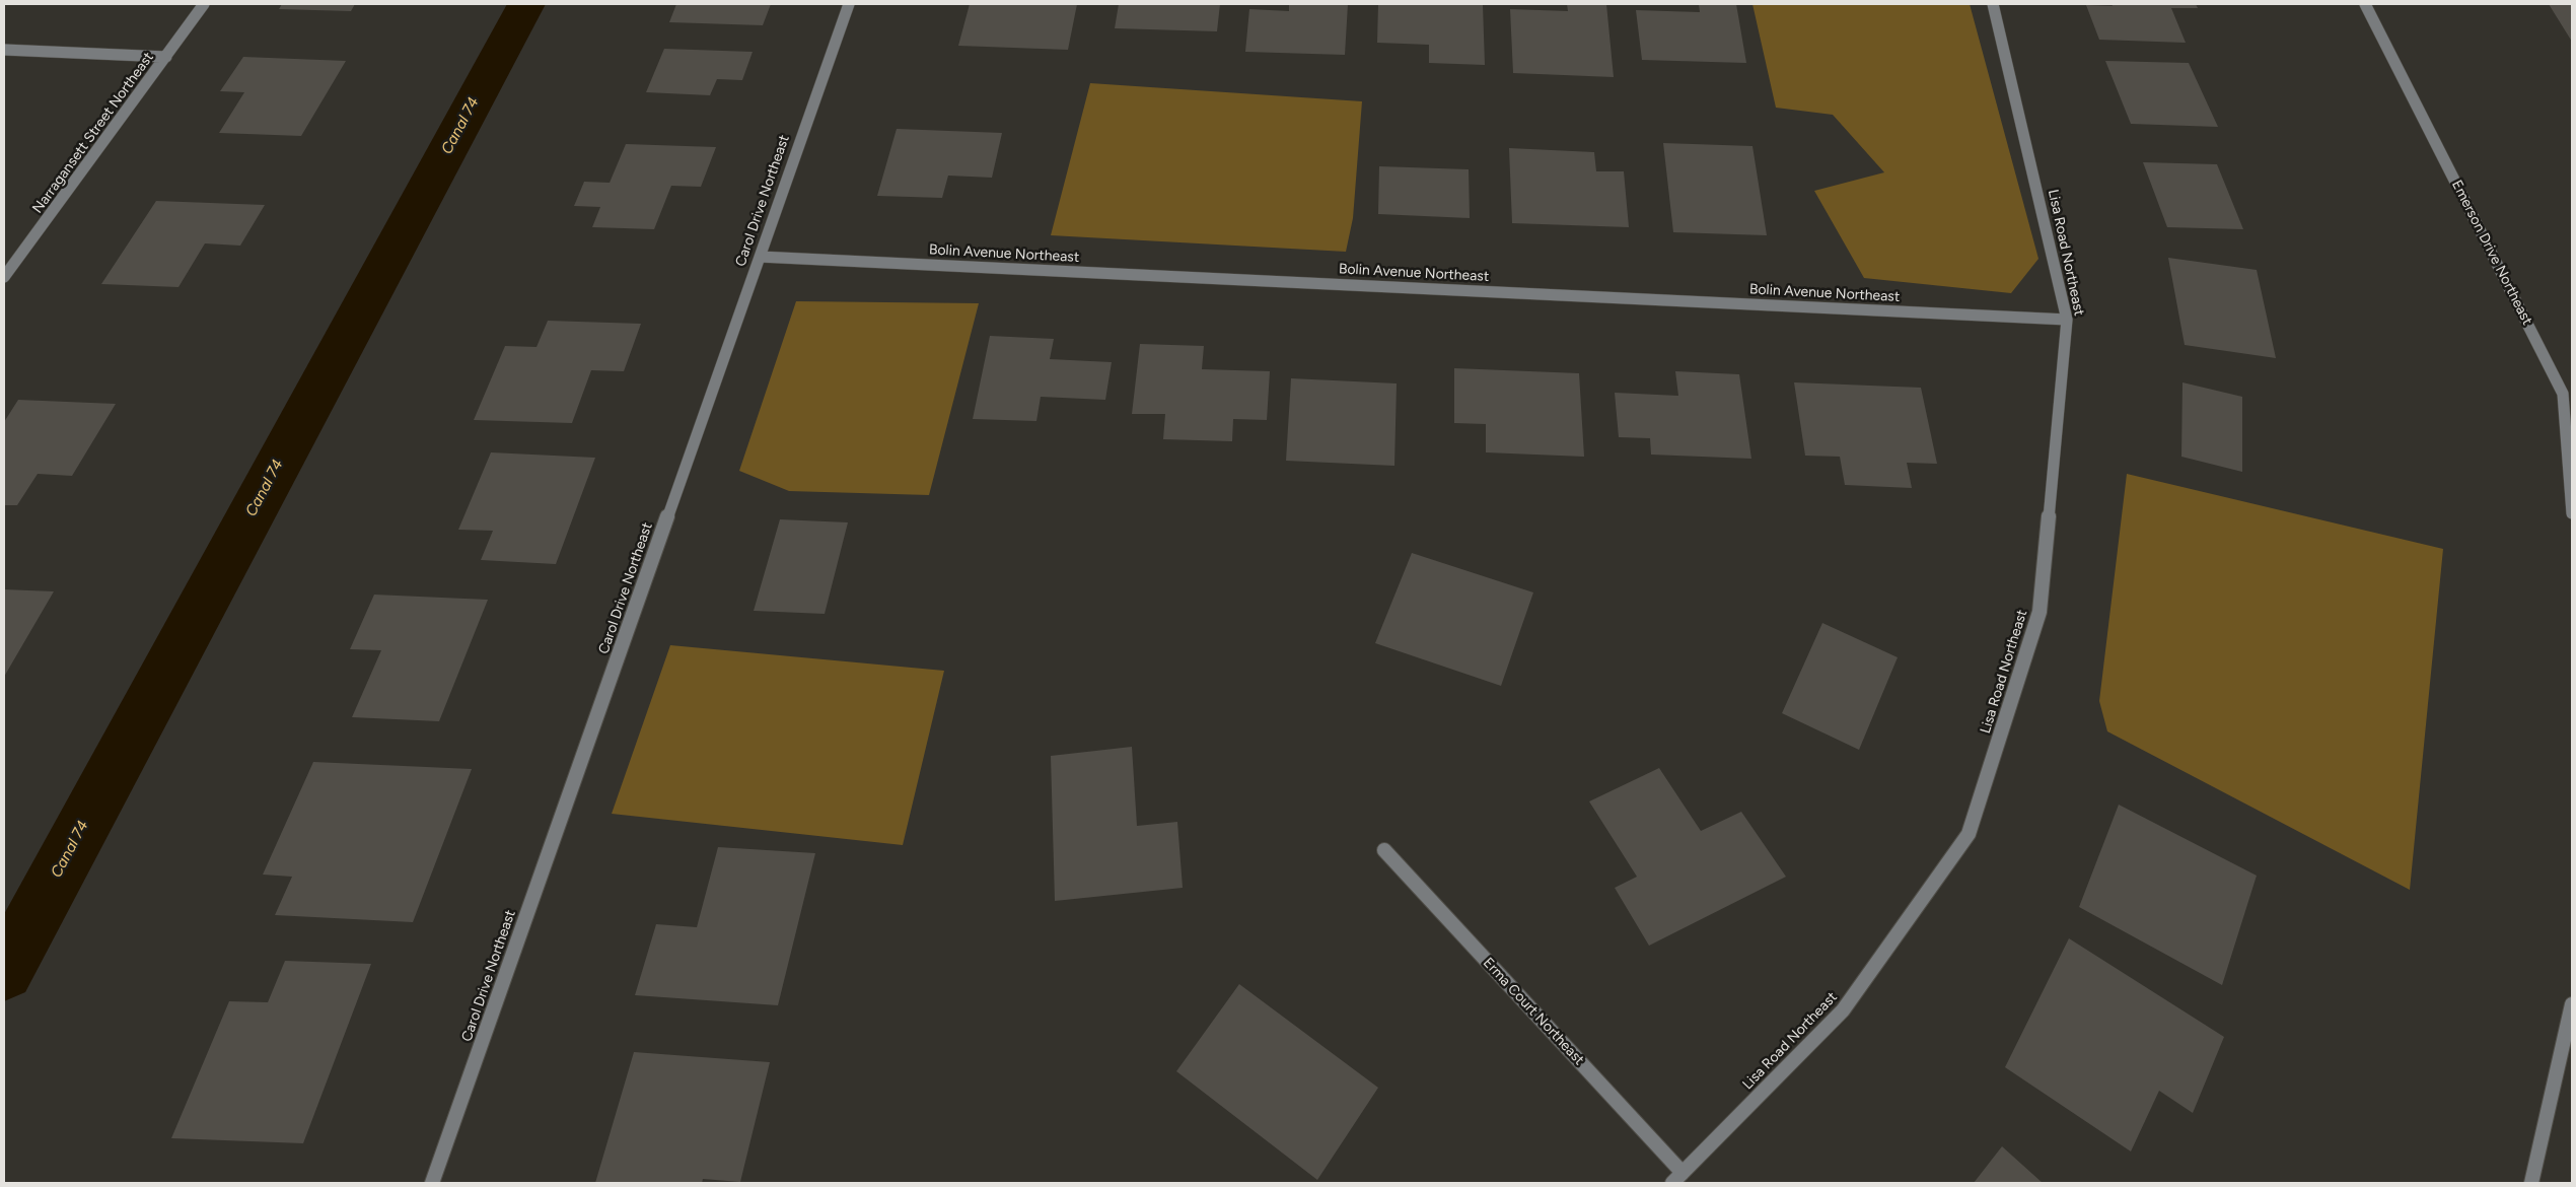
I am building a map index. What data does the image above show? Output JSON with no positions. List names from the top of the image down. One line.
{"streets":{"street":["Narragansett Street Northeast","Carol Drive Northeast","Lisa Road Northeast","Emerson Drive Northeast","Bolin Avenue Northeast","Erma Court Northeast"]},"crossings":[["Carol Drive Northeast","Bolin Avenue Northeast"],["Lisa Road Northeast","Bolin Avenue Northeast"],["Lisa Road Northeast","Erma Court Northeast"]],"water":["Canal 74"]}
